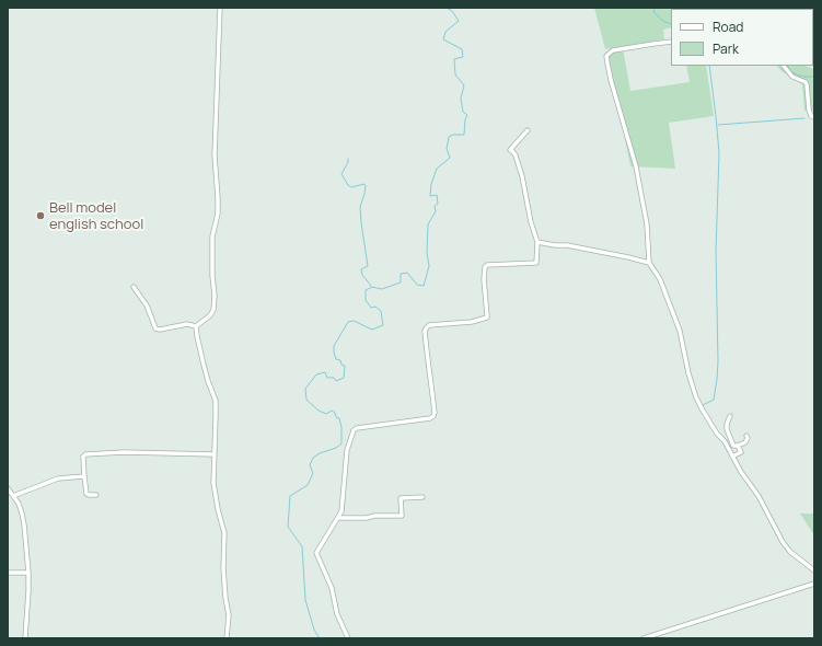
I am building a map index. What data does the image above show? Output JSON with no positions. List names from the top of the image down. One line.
{"places":["Bell model english school"],"legend":["Road","Park"]}
